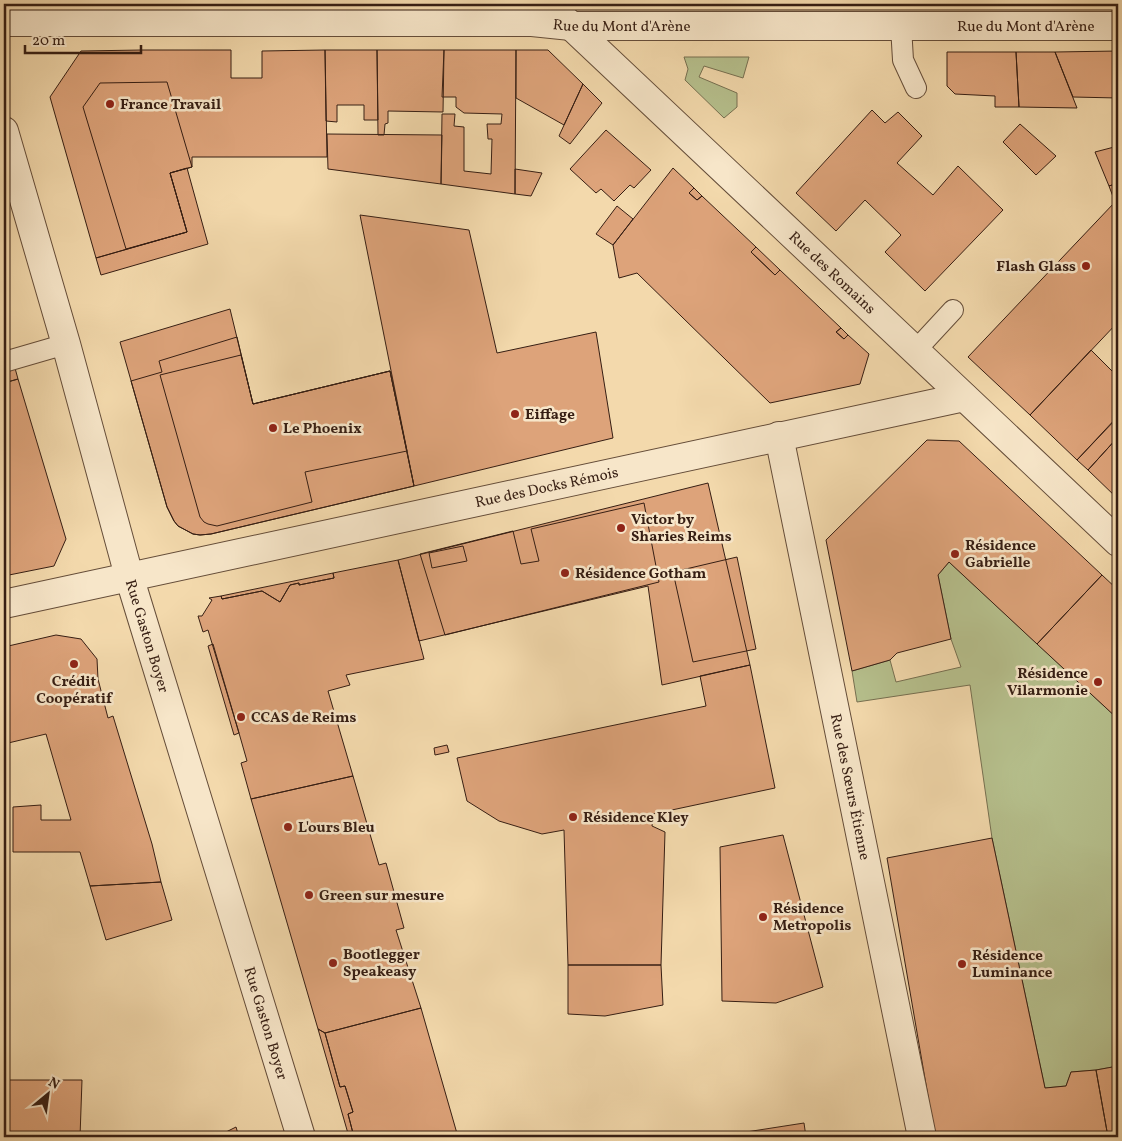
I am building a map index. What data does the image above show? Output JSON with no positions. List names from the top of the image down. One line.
{"streets":{"street":["Rue du Mont d'Arène","Rue des Romains","Rue des Docks Rémois","Rue Gaston Boyer","Rue des Sœurs Étienne"]},"crossings":[["Rue du Mont d'Arène","Rue des Romains"],["Rue des Romains","Rue des Docks Rémois"],["Rue des Docks Rémois","Rue Gaston Boyer"],["Rue des Docks Rémois","Rue des Sœurs Étienne"]],"places":["France Travail","Flash Glass","Eiffage","Le Phoenix","Victor by Sharies Reims","Résidence Gabrielle","Résidence Gotham","Crédit Coopératif","Résidence Vilarmonie","CCAS de Reims","Résidence Kley","L'ours Bleu","Green sur mesure","Résidence Metropolis","Bootlegger Speakeasy","Résidence Luminance"],"scale_bar":"20 m","north":"top right"}
